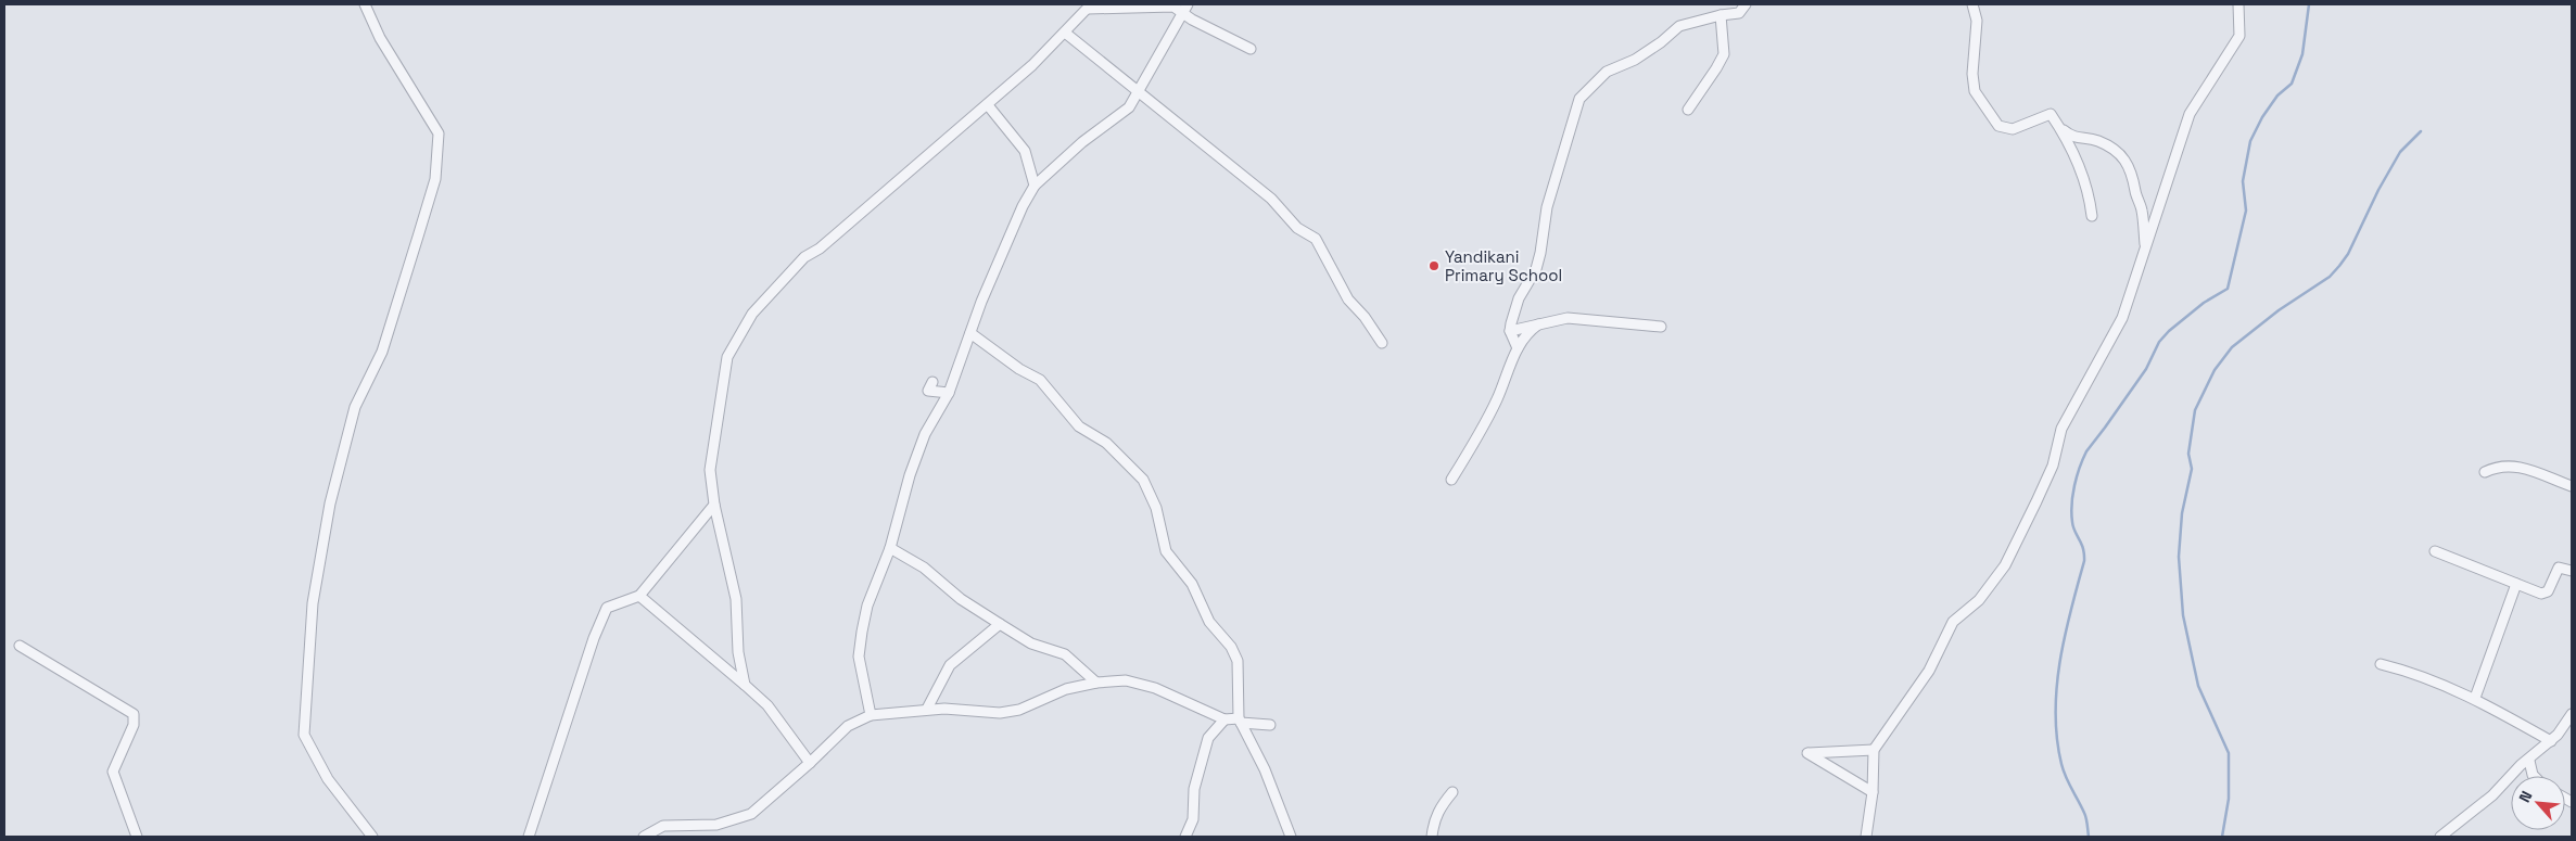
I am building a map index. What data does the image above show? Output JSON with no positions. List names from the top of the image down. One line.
{"places":["Yandikani Primary School"],"north":"top left"}
